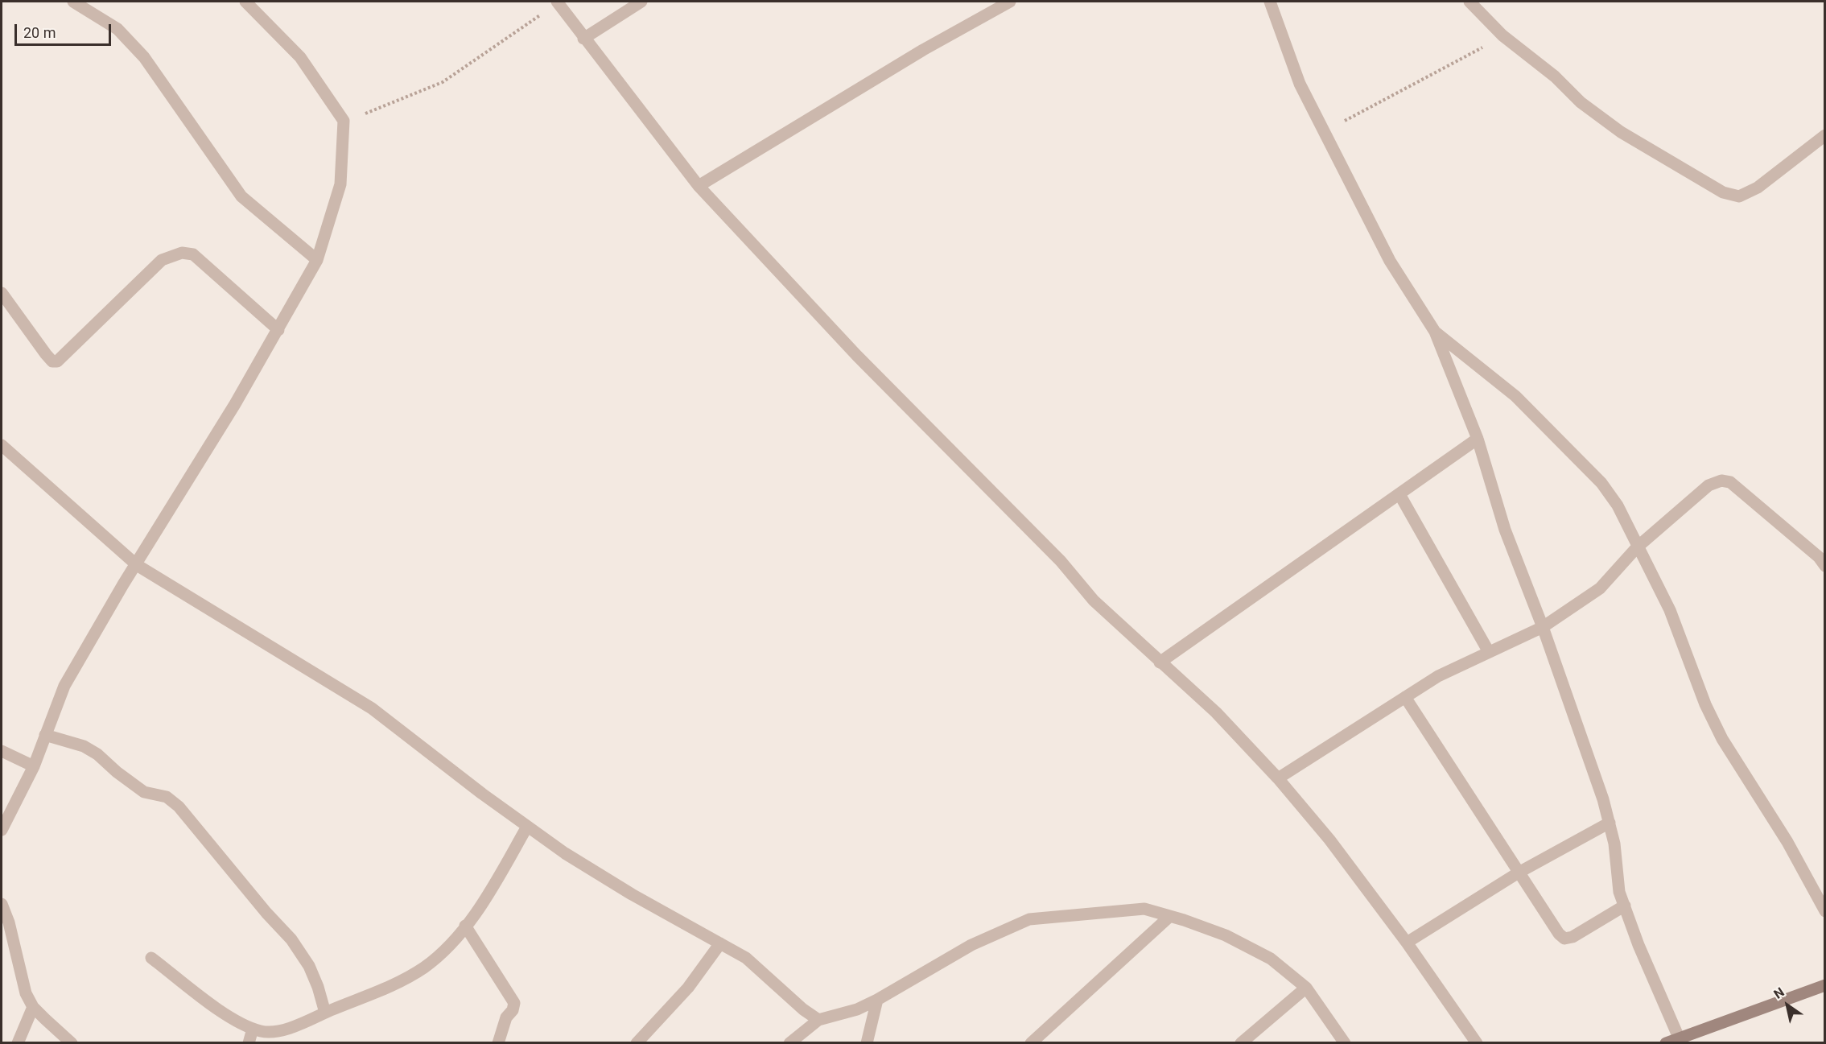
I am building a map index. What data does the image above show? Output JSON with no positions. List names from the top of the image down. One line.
{"scale_bar":"20 m","north":"top left"}
